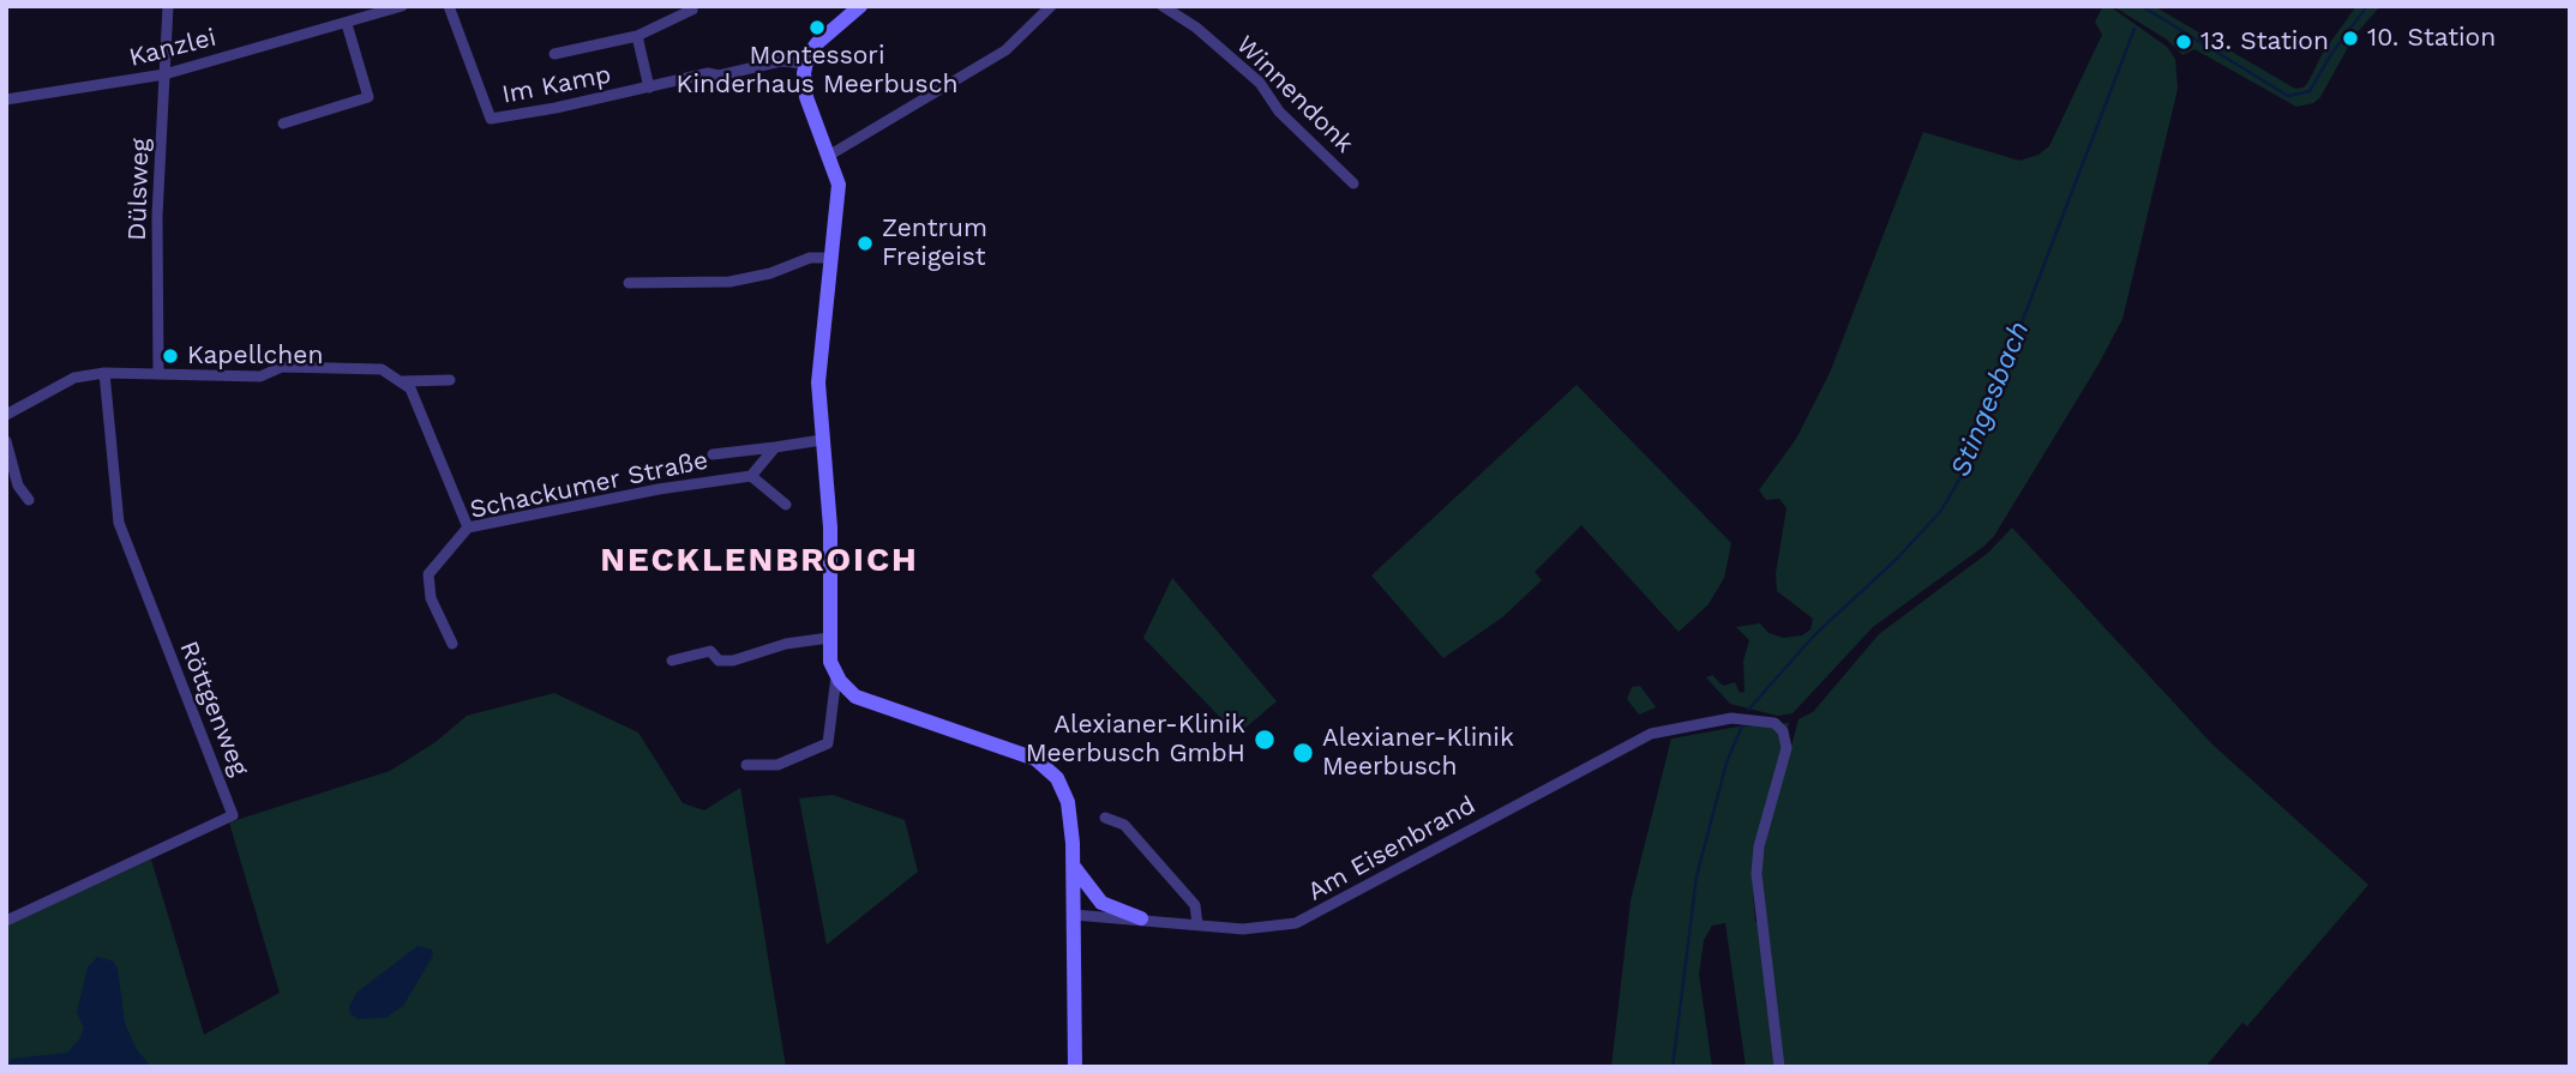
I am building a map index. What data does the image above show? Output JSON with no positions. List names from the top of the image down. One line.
{"streets":{"street":["Kanzlei","Im Kamp","Winnendonk","Dülsweg","Schackumer Straße","Röttgenweg","Am Eisenbrand"]},"crossings":[["Kanzlei","Dülsweg"]],"districts":["NECKLENBROICH"],"water":["Stingesbach"],"places":["Montessori Kinderhaus Meerbusch","10. Station","13. Station","Zentrum Freigeist","Kapellchen","Alexianer-Klinik Meerbusch GmbH","Alexianer-Klinik Meerbusch"]}
